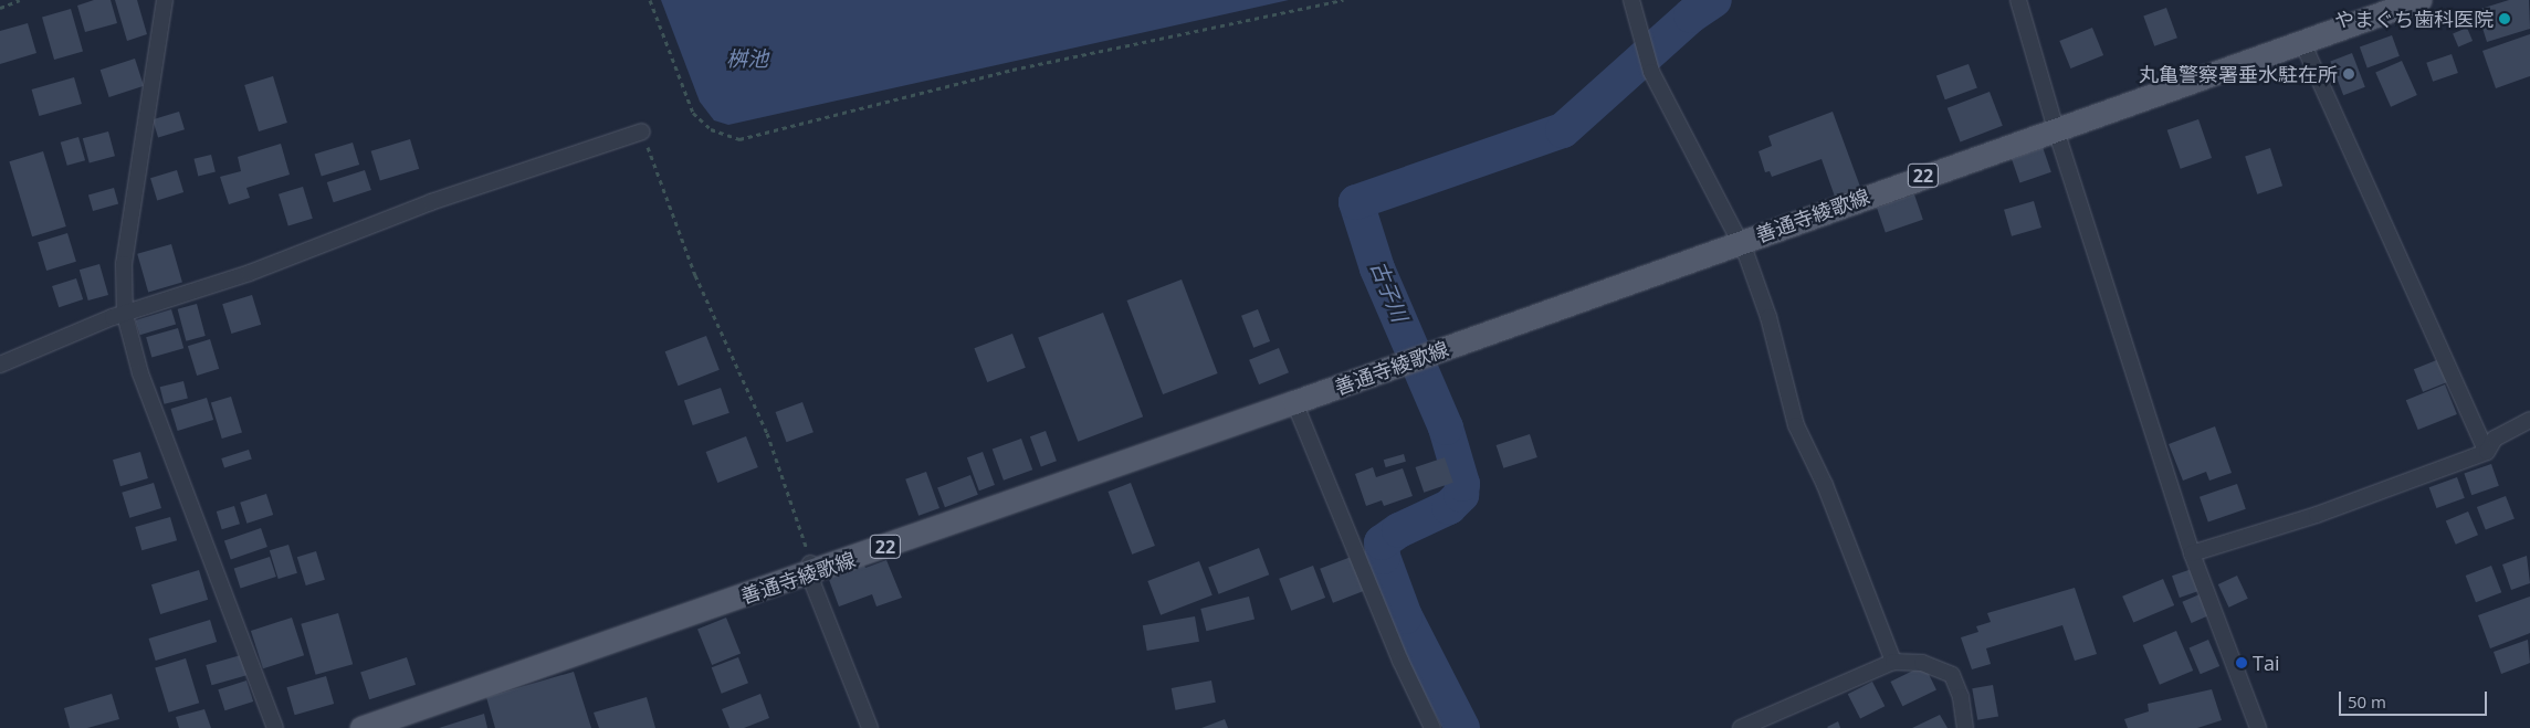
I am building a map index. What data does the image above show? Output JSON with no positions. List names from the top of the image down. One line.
{"streets":{"main road":["22","善通寺綾歌線"]},"water":["桝池","古子川"],"places":["やまぐち歯科医院","丸亀警察署垂水駐在所","Tai"],"scale_bar":"50 m"}
